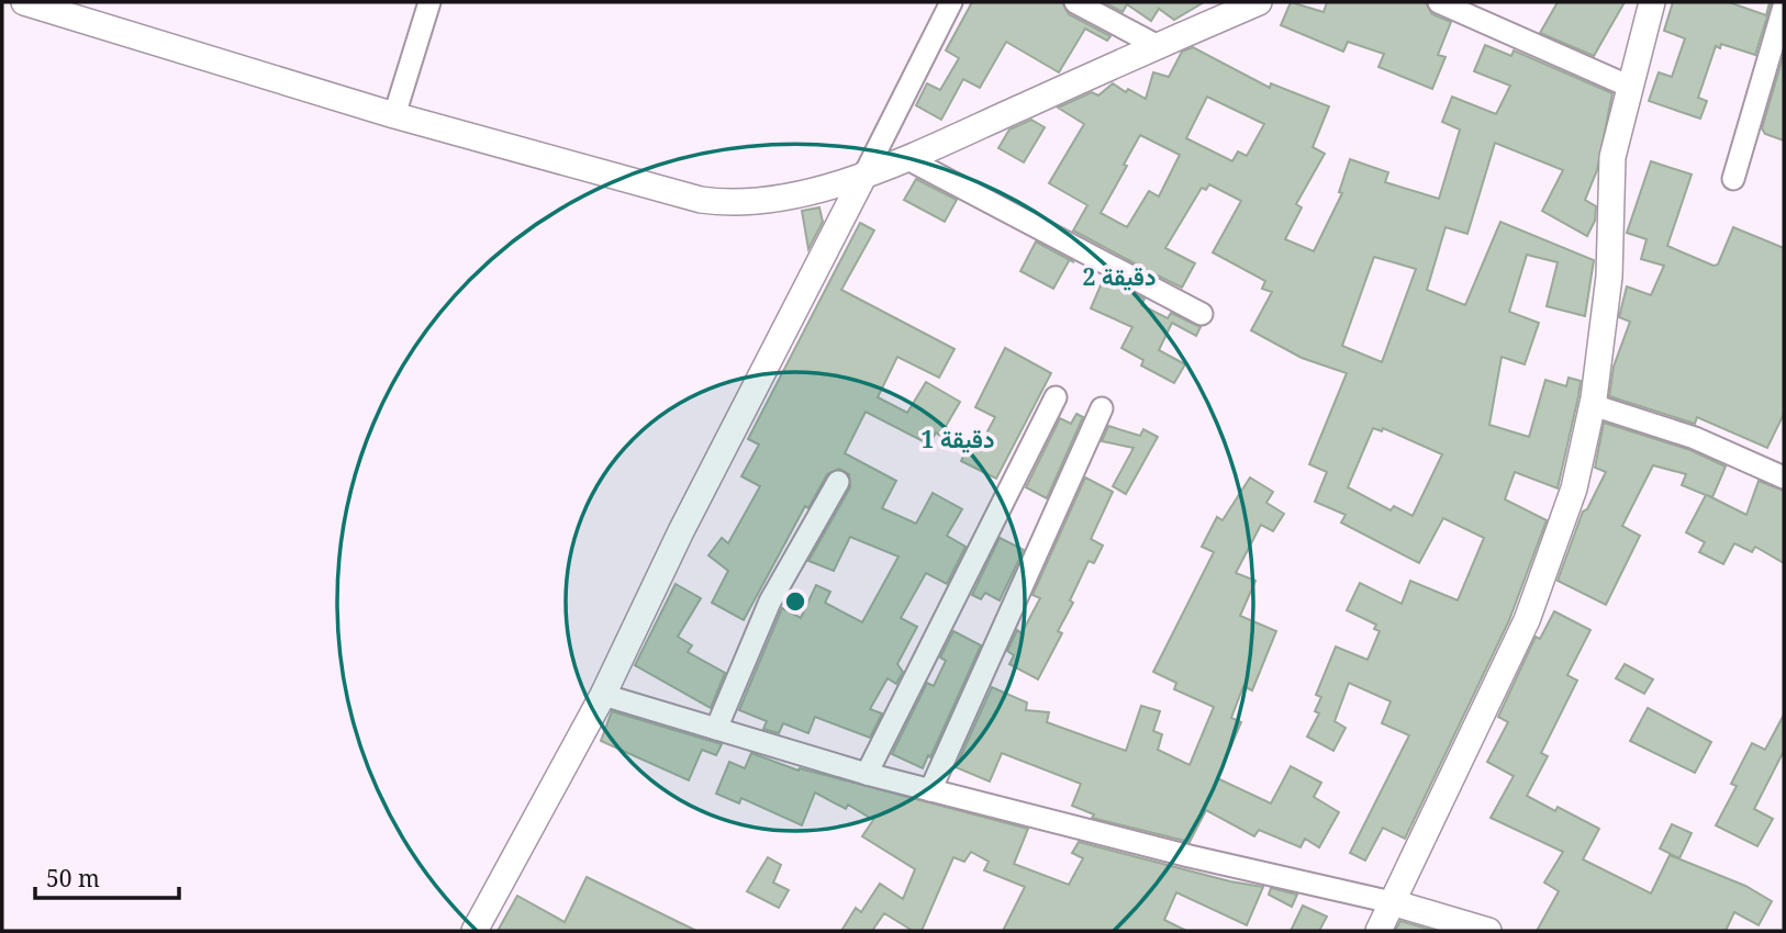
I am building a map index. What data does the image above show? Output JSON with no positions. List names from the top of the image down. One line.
{"scale_bar":"50 m","rings":["2 دقيقة","1 دقيقة"]}
